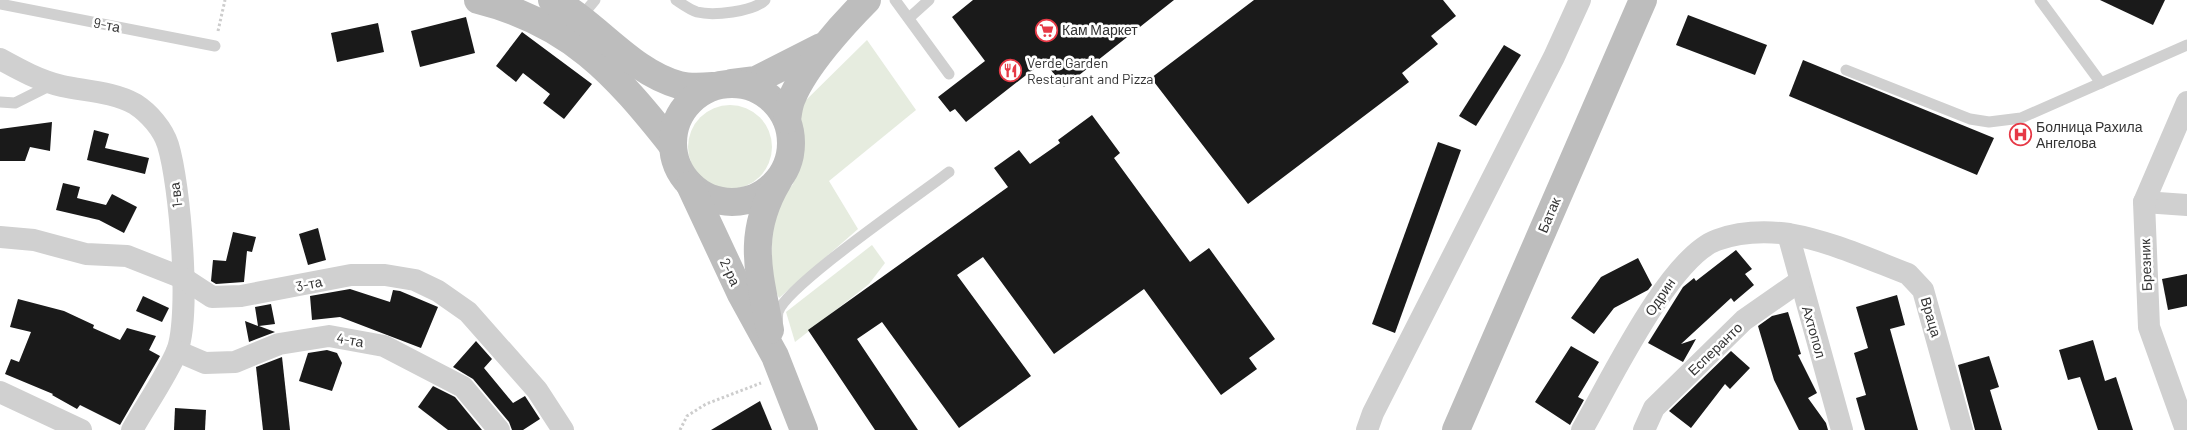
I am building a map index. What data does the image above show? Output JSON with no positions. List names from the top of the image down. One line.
{"streets":{"main road":["Батак","2-ра"],"street":["1-ва","Брезник","3-та","Одрин","Враца","Ахтопол","4-та","Есперанто"],"lane":["9-та"]},"crossings":[["1-ва","3-та"],["1-ва","4-та"],["Одрин","Враца"],["Одрин","Ахтопол"],["Враца","Ахтопол"],["Ахтопол","Есперанто"]],"places":{"supermarket":["Кам Маркет"],"restaurant":["Verde Garden Restaurant and Pizza"],"hospital":["Болница Рахила Ангелова"]}}
